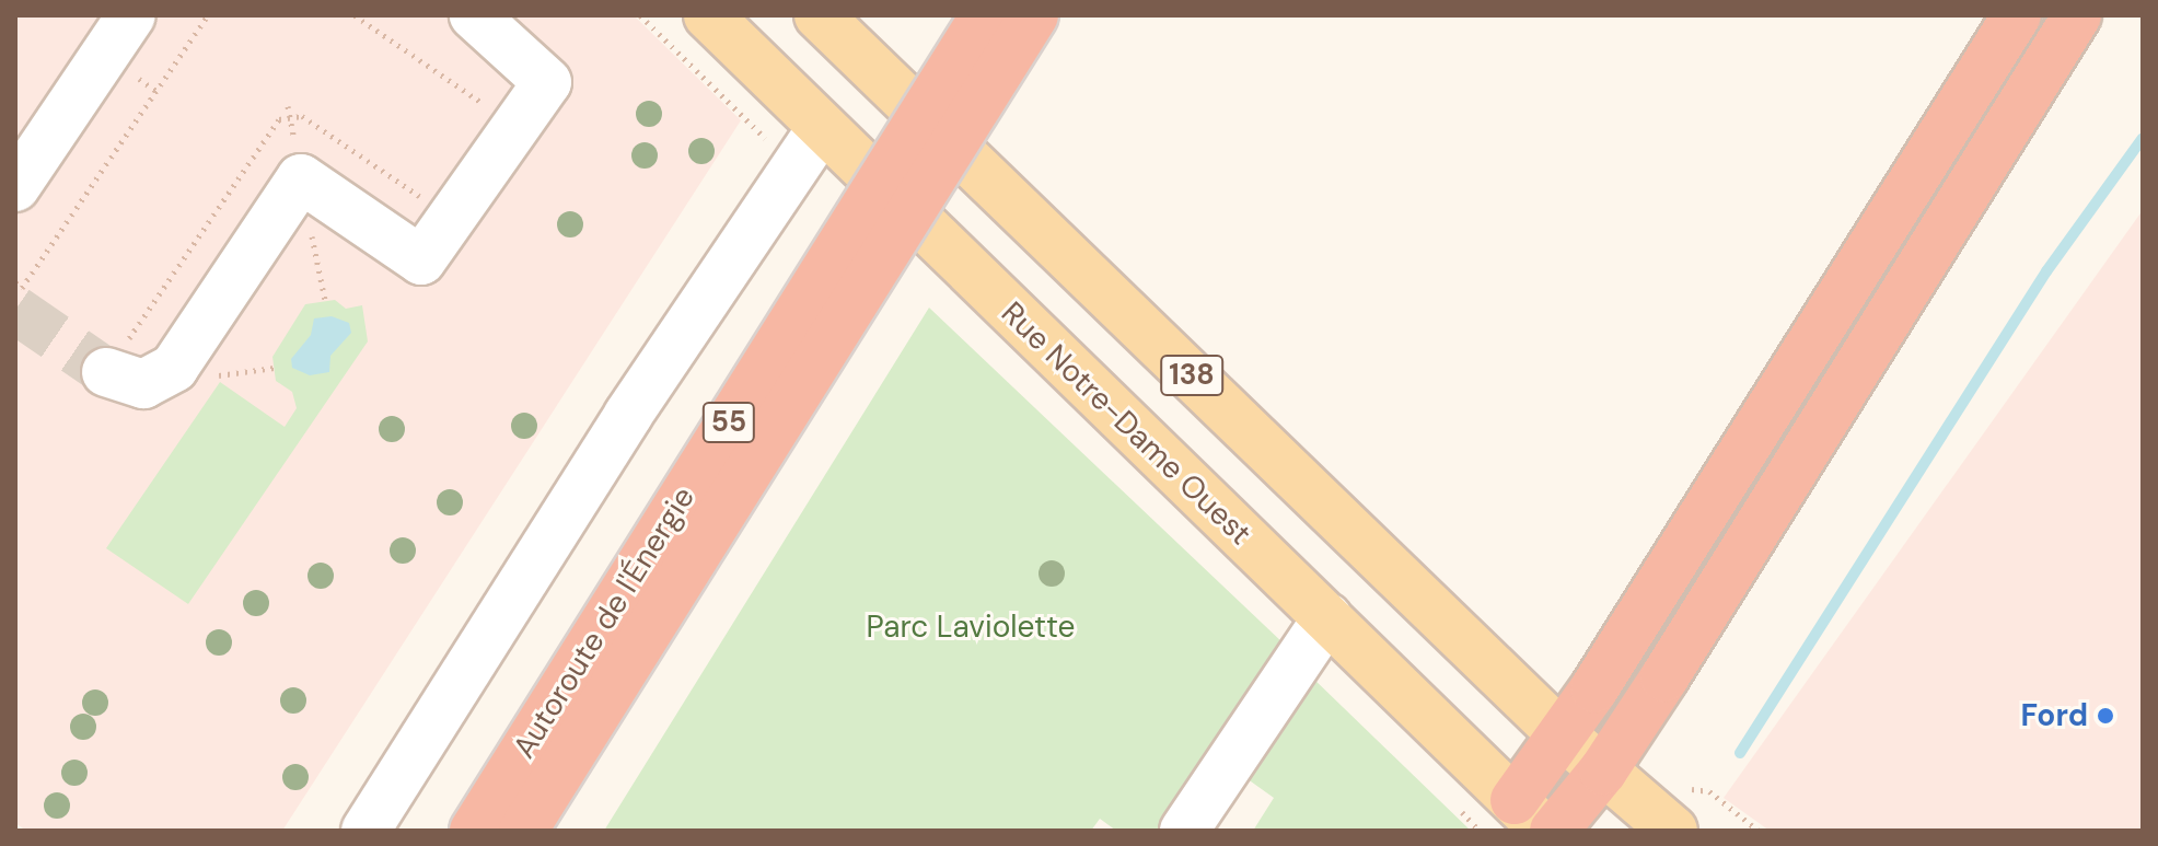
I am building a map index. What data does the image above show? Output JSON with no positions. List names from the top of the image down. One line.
{"streets":{"highway":["55","Autoroute de l'Énergie"],"main road":["138","Rue Notre-Dame Ouest"]},"parks":["Parc Laviolette"],"places":["Ford"]}
